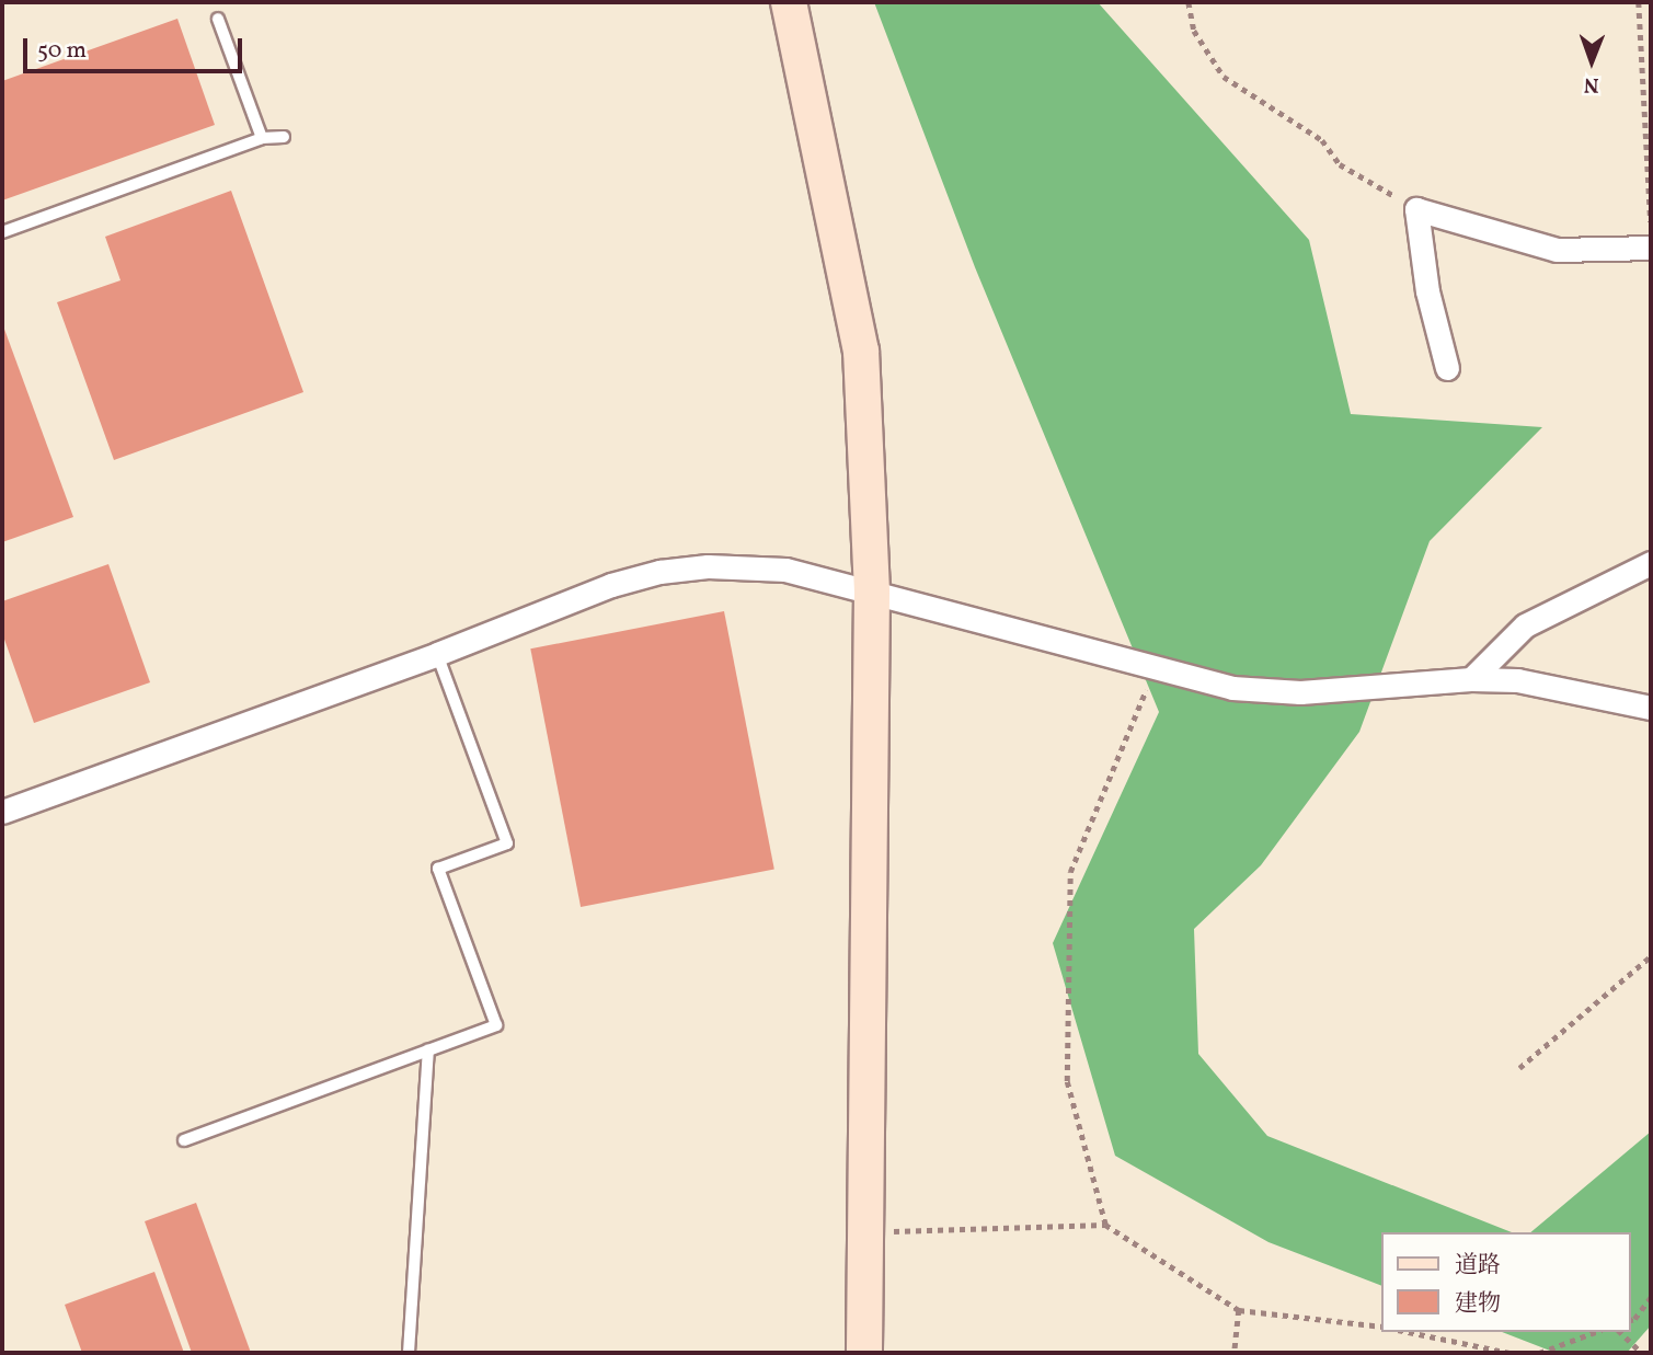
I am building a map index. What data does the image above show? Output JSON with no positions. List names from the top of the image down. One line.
{"legend":["道路","建物"],"scale_bar":"50 m","north":"bottom"}
